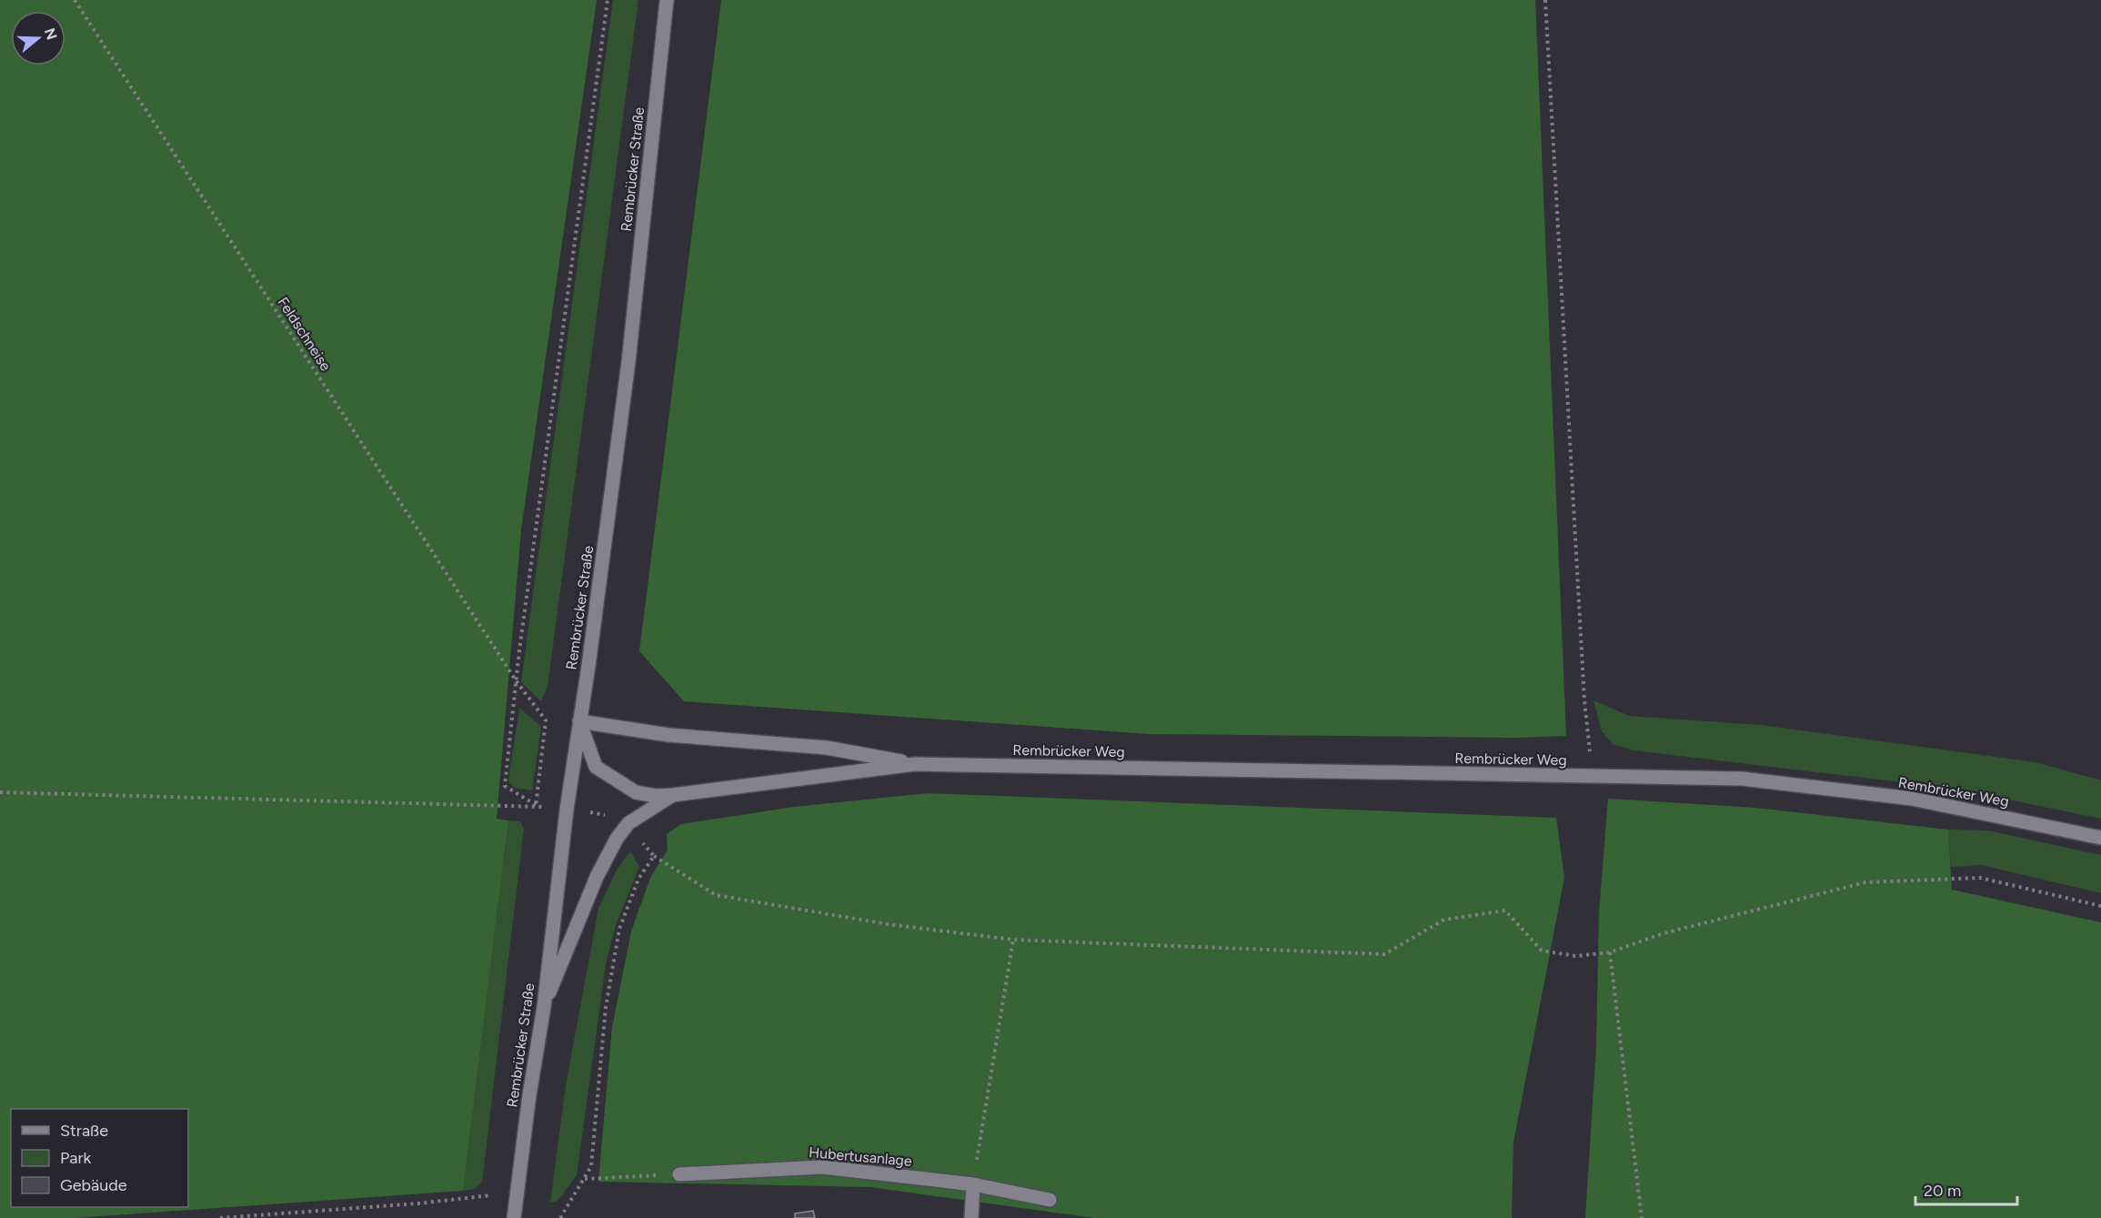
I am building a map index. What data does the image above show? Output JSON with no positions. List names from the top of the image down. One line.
{"streets":{"street":["Rembrücker Straße","Rembrücker Weg","Hubertusanlage"],"path":["Feldschneise"]},"crossings":[["Rembrücker Straße","Rembrücker Weg"]],"legend":["Straße","Park","Gebäude"],"scale_bar":"20 m","north":"right"}
